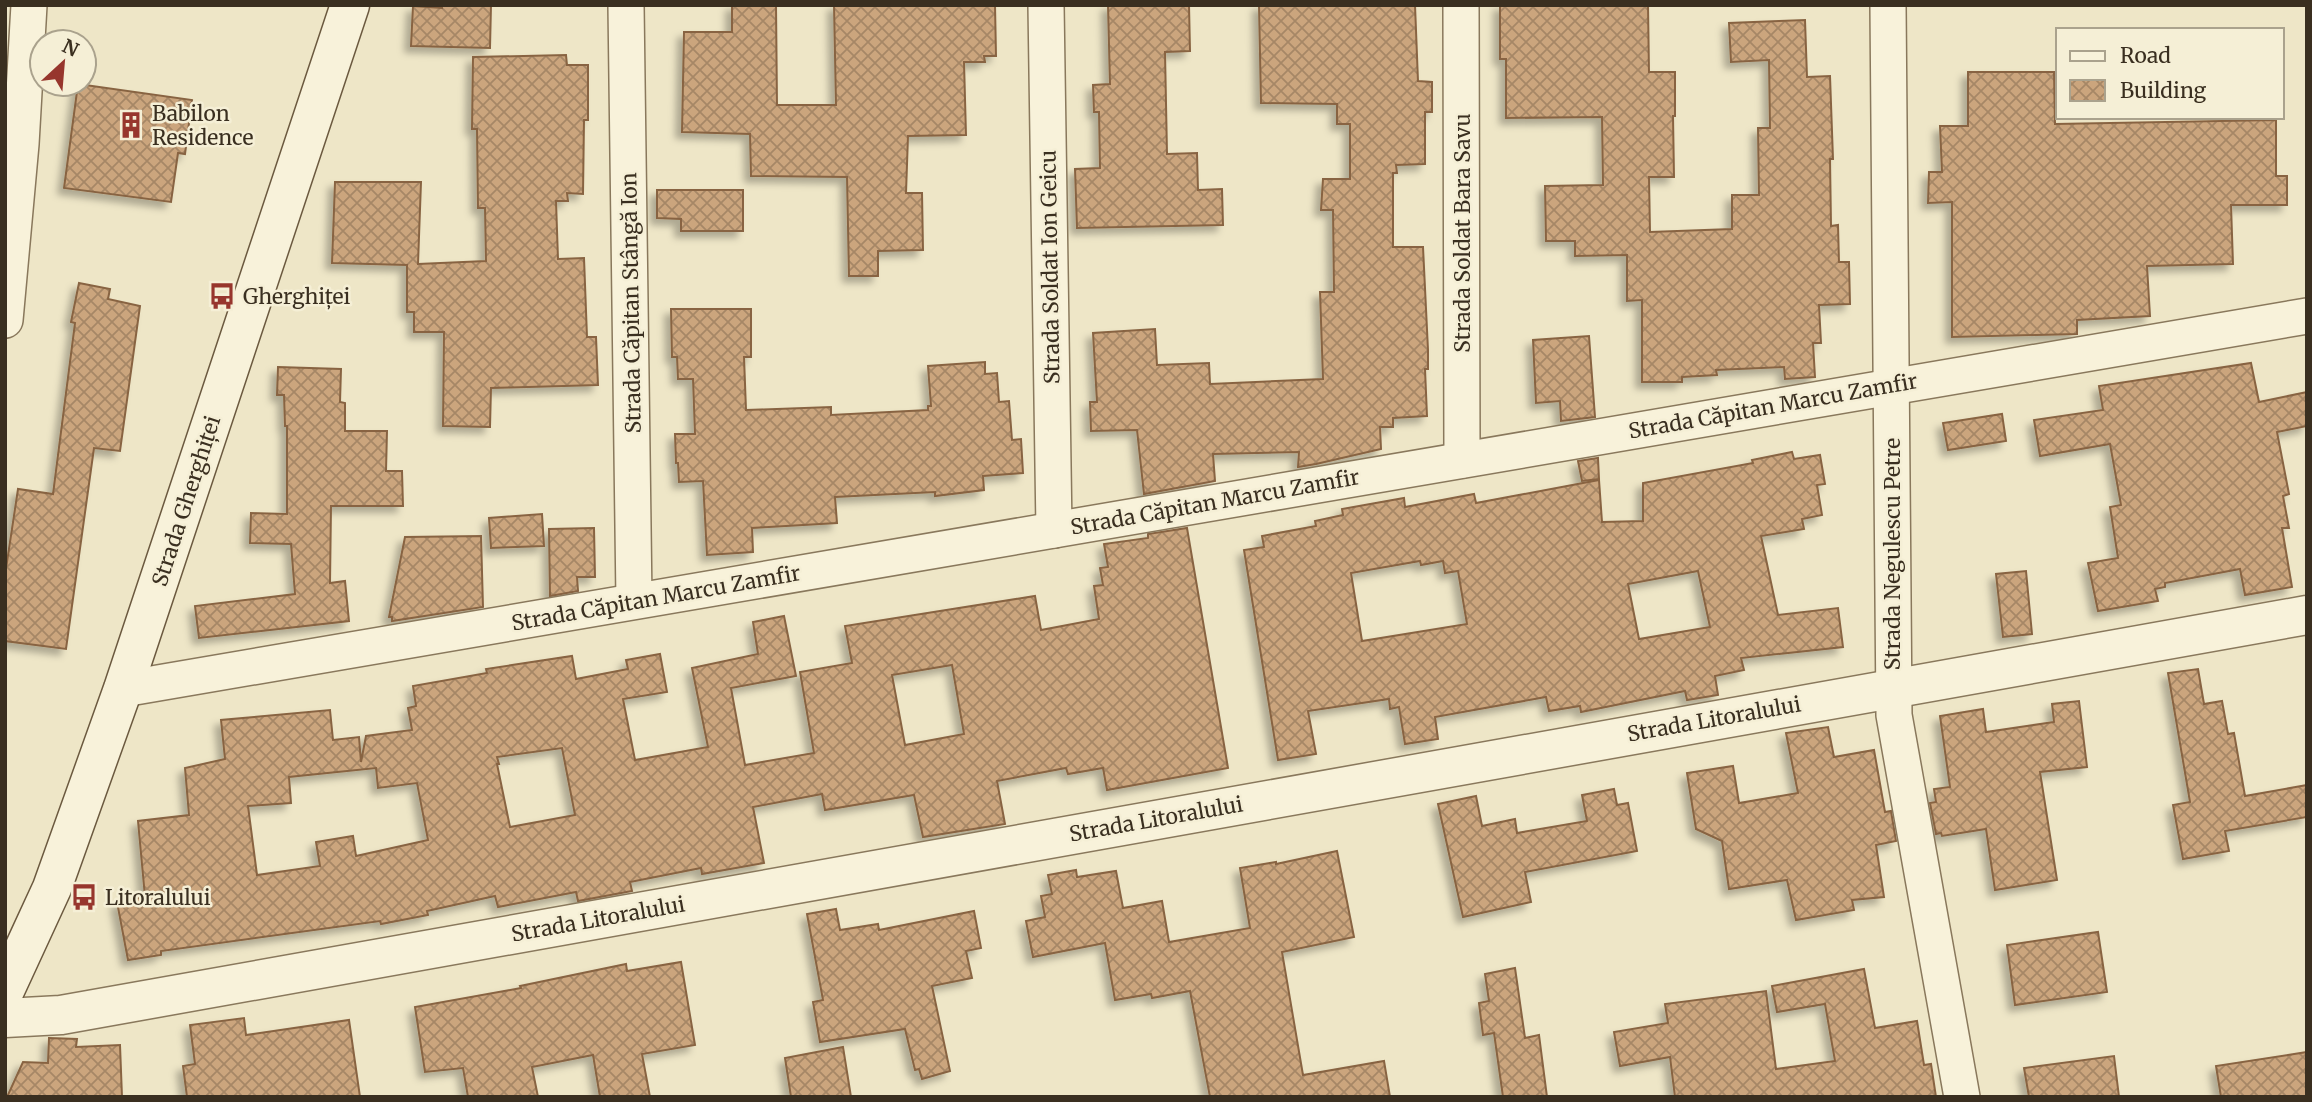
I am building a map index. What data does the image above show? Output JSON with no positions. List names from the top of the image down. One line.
{"streets":{"street":["Strada Soldat Bara Savu","Strada Soldat Ion Geicu","Strada Căpitan Stângă Ion","Strada Căpitan Marcu Zamfir","Strada Gherghiței","Strada Negulescu Petre","Strada Litoralului"]},"crossings":[["Strada Soldat Bara Savu","Strada Căpitan Marcu Zamfir"],["Strada Soldat Ion Geicu","Strada Căpitan Marcu Zamfir"],["Strada Căpitan Stângă Ion","Strada Căpitan Marcu Zamfir"],["Strada Căpitan Marcu Zamfir","Strada Gherghiței"],["Strada Căpitan Marcu Zamfir","Strada Negulescu Petre"],["Strada Negulescu Petre","Strada Litoralului"]],"places":{"building":["Babilon Residence"],"bus stop":["Gherghiței","Litoralului"]},"legend":["Road","Building"],"north":"top right"}
